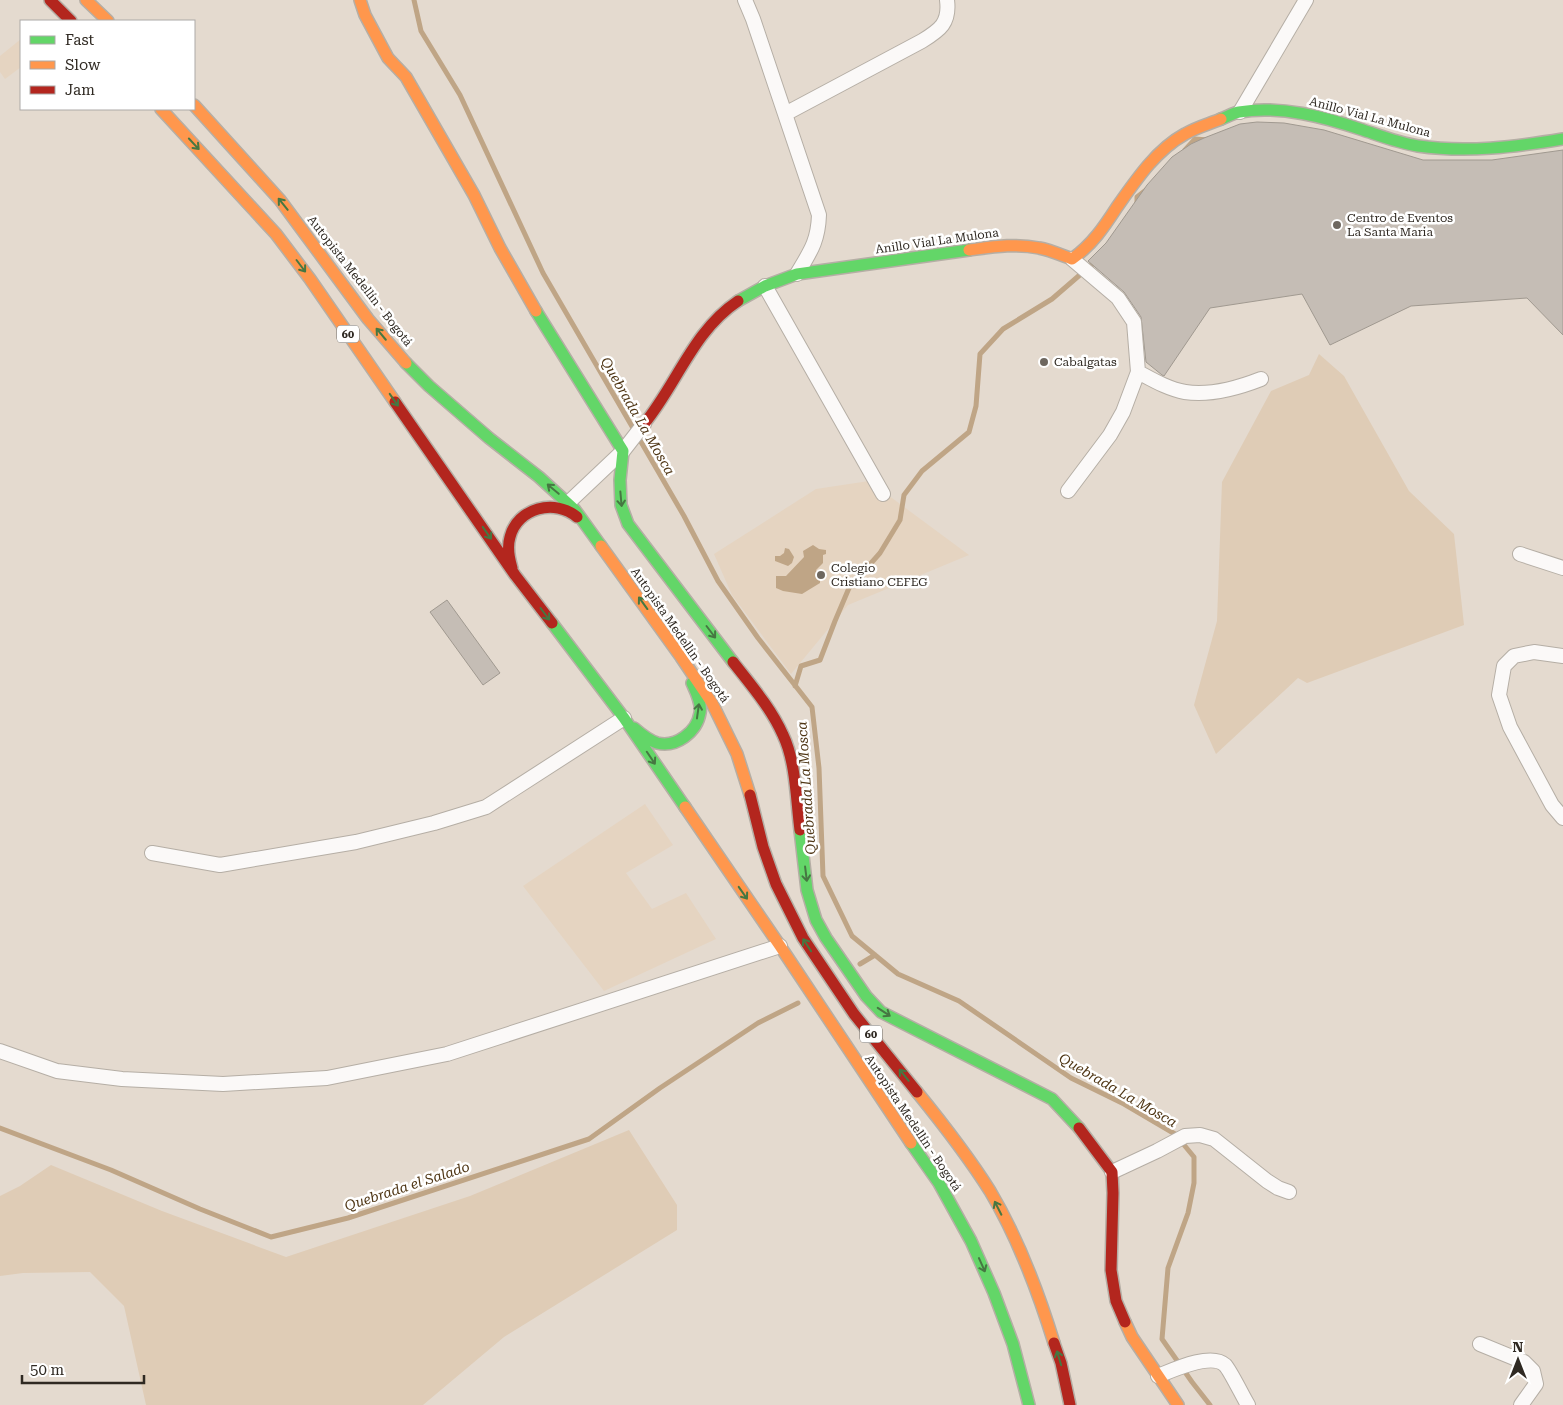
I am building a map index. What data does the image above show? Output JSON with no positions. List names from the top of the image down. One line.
{"streets":{"main road":["Anillo Vial La Mulona","Autopista Medellín - Bogotá","60"]},"water":["Quebrada La Mosca","Quebrada el Salado"],"places":["Centro de Eventos La Santa Maria","Cabalgatas","Colegio Cristiano CEFEG"],"legend":["Fast","Slow","Jam"],"scale_bar":"50 m","north":"top"}
